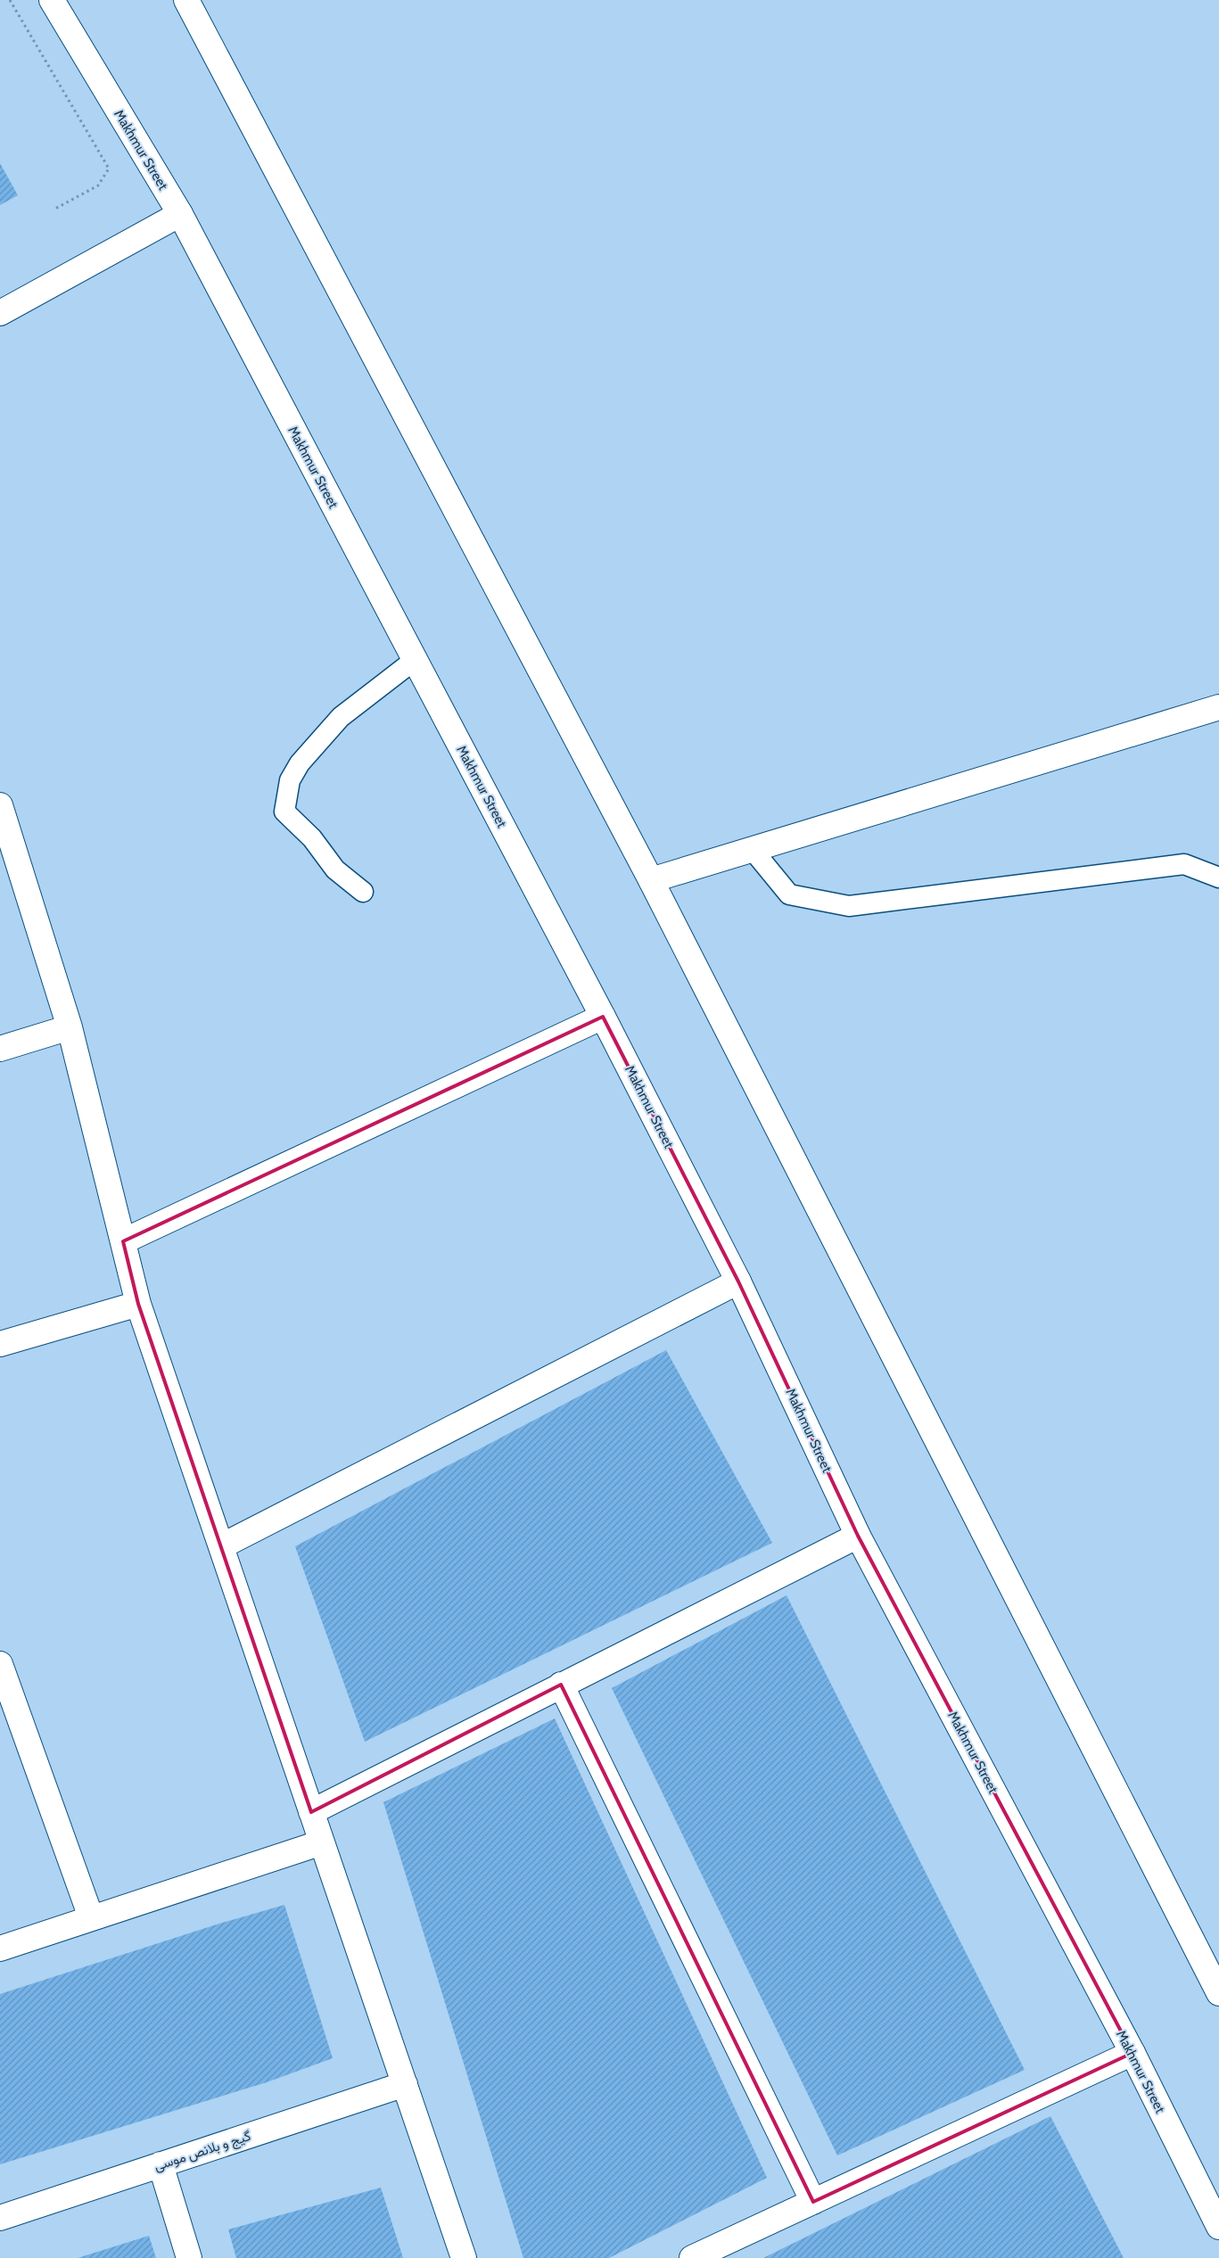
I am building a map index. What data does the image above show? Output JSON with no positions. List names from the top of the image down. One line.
{"streets":{"main road":["Makhmur Street","گيج و بلانص موسى"]}}
